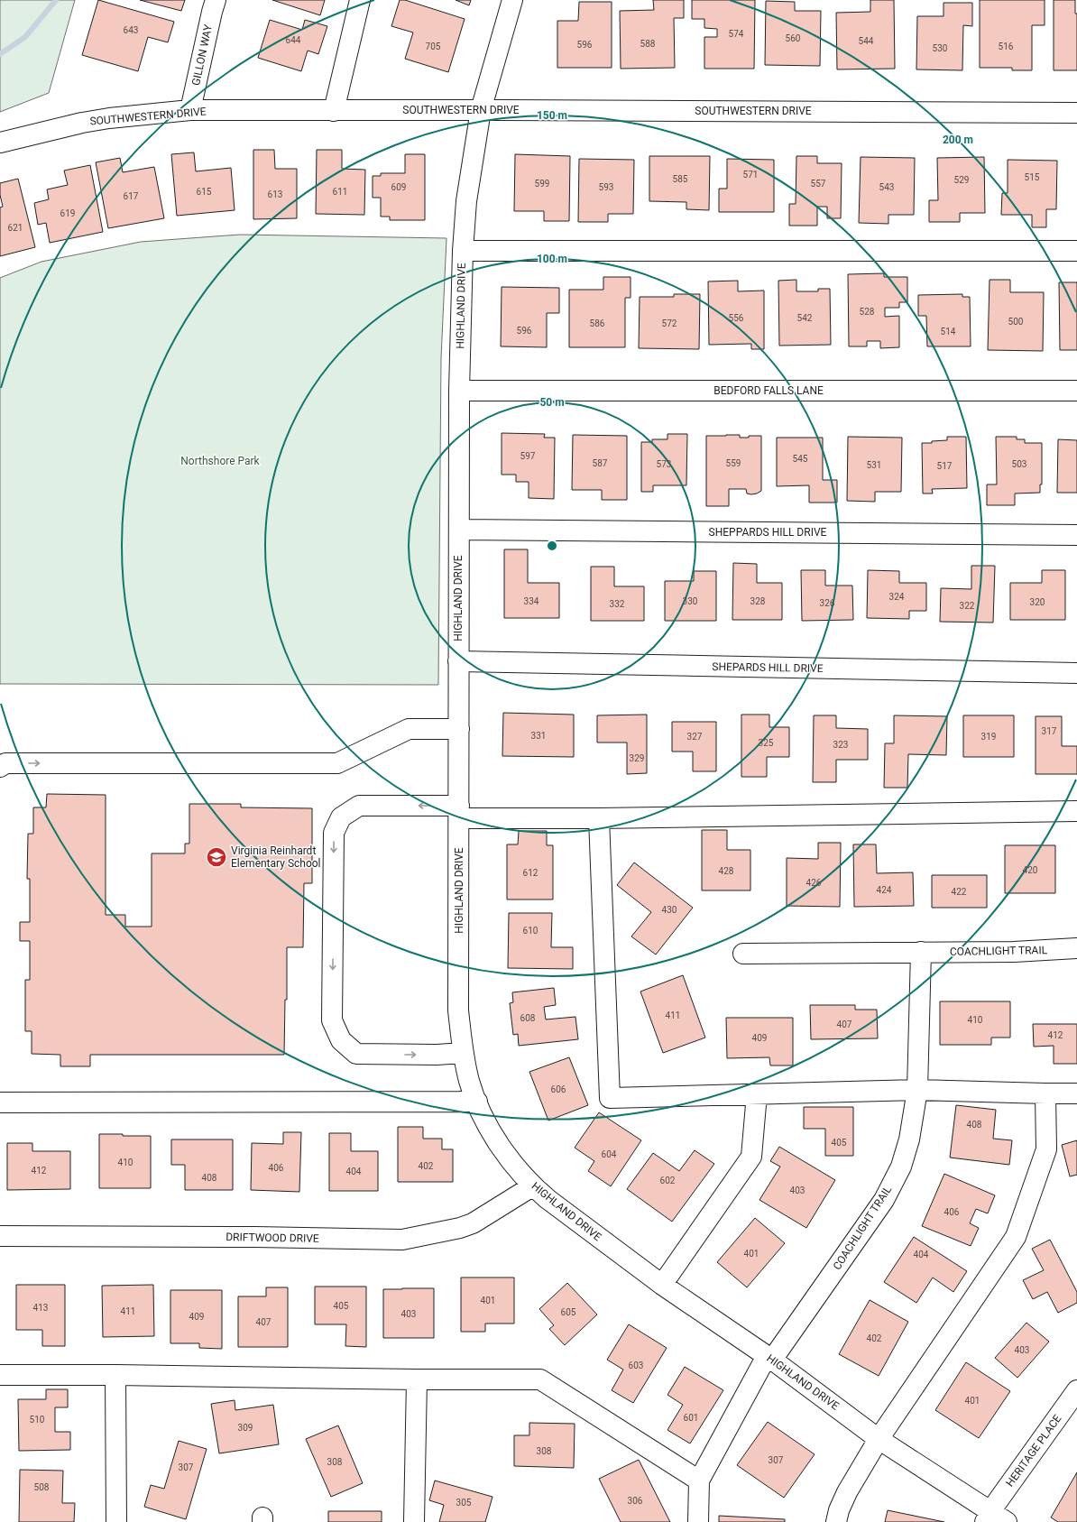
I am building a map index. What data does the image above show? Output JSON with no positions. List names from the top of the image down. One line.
{"streets":{"street":["GILLON WAY","SOUTHWESTERN DRIVE","HIGHLAND DRIVE","BEDFORD FALLS LANE","SHEPPARDS HILL DRIVE","SHEPARDS HILL DRIVE","COACHLIGHT TRAIL","DRIFTWOOD DRIVE","HERITAGE PLACE"]},"crossings":[["GILLON WAY","SOUTHWESTERN DRIVE"],["SOUTHWESTERN DRIVE","HIGHLAND DRIVE"],["HIGHLAND DRIVE","BEDFORD FALLS LANE"],["HIGHLAND DRIVE","SHEPPARDS HILL DRIVE"],["HIGHLAND DRIVE","SHEPARDS HILL DRIVE"],["HIGHLAND DRIVE","COACHLIGHT TRAIL"],["HIGHLAND DRIVE","DRIFTWOOD DRIVE"],["HIGHLAND DRIVE","HERITAGE PLACE"]],"parks":["Northshore Park"],"places":{"school or university":["Virginia Reinhardt Elementary School"]},"house_numbers":["643","574","560","644","544","588","596","705","516","530","571","515","585","529","599","557","609","593","543","615","611","613","617","619","621","528","556","542","500","586","572","596","514","597","545","587","559","573","503","531","517","324","334","330","328","320","326","332","322","317","331","327","319","325","323","329","420","428","612","426","424","422","430","610","411","608","410","407","412","409","606","408","405","604","410","402","406","412","404","408","602","403","406","401","404","401","405","413","411","605","403","409","407","402","403","603","401","601","510","309","308","307","308","307","508","306","305"],"rings":["150 m","200 m","100 m","50 m"]}
